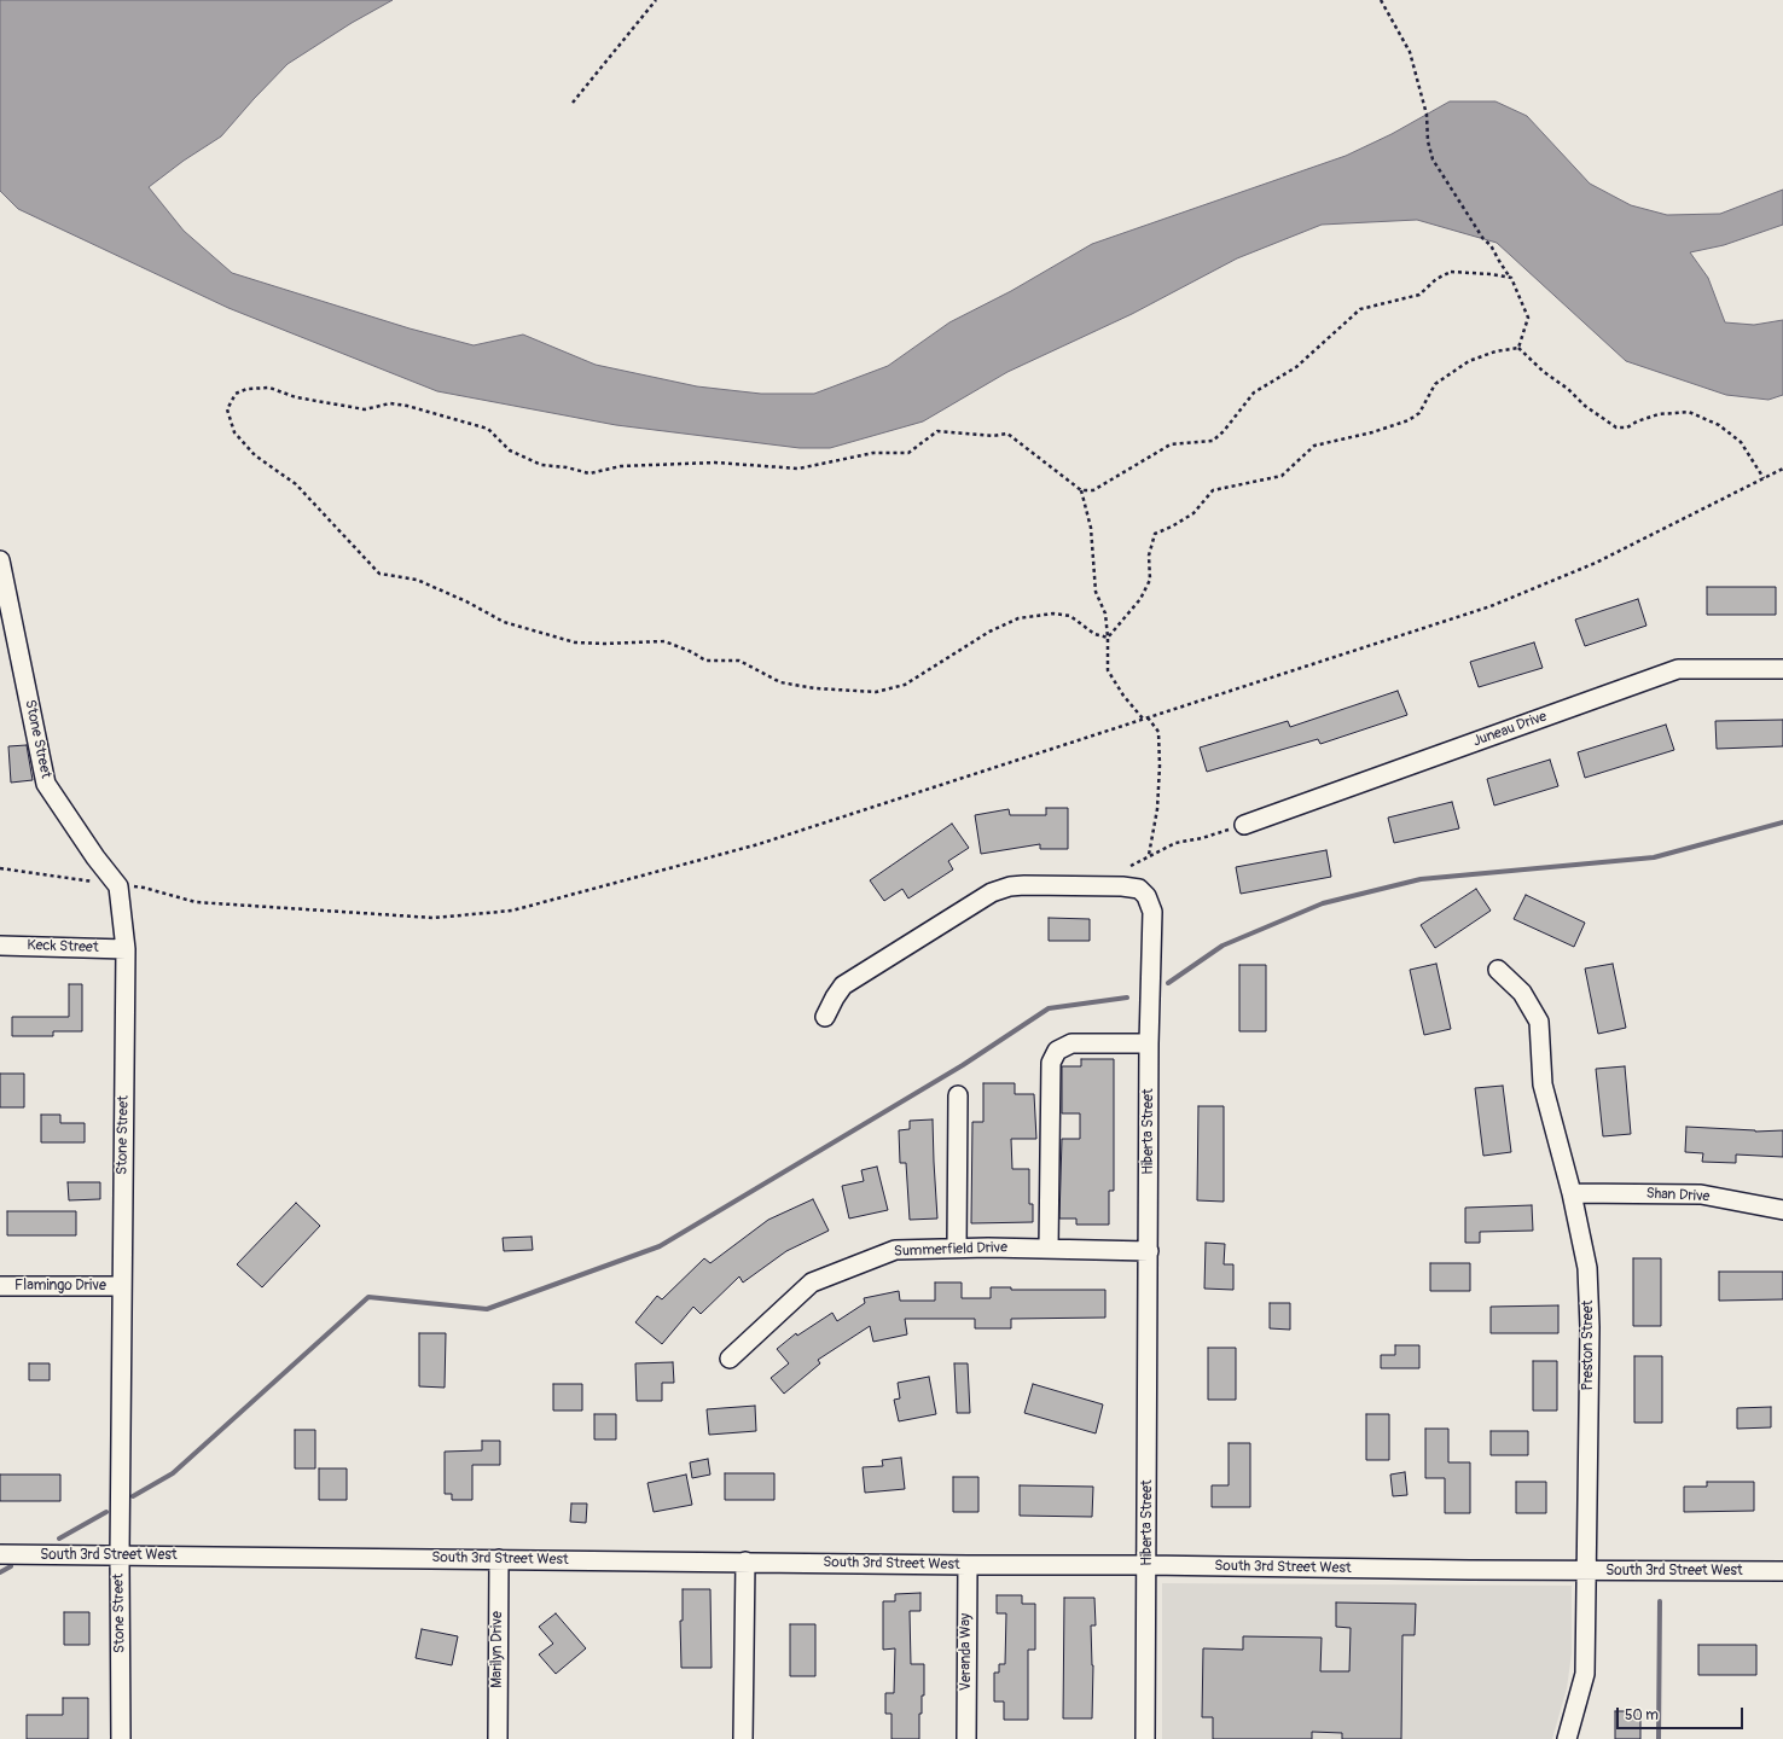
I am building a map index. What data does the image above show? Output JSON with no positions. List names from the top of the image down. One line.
{"streets":{"street":["Juneau Drive","Stone Street","Keck Street","Hiberta Street","Shan Drive","Summerfield Drive","Flamingo Drive","Preston Street","South 3rd Street West","Marilyn Drive","Veranda Way"]},"crossings":[["Stone Street","Keck Street"],["Stone Street","Flamingo Drive"],["Stone Street","South 3rd Street West"],["Hiberta Street","Summerfield Drive"],["Hiberta Street","South 3rd Street West"],["Shan Drive","Preston Street"],["Preston Street","South 3rd Street West"],["South 3rd Street West","Marilyn Drive"],["South 3rd Street West","Veranda Way"]],"scale_bar":"50 m"}
